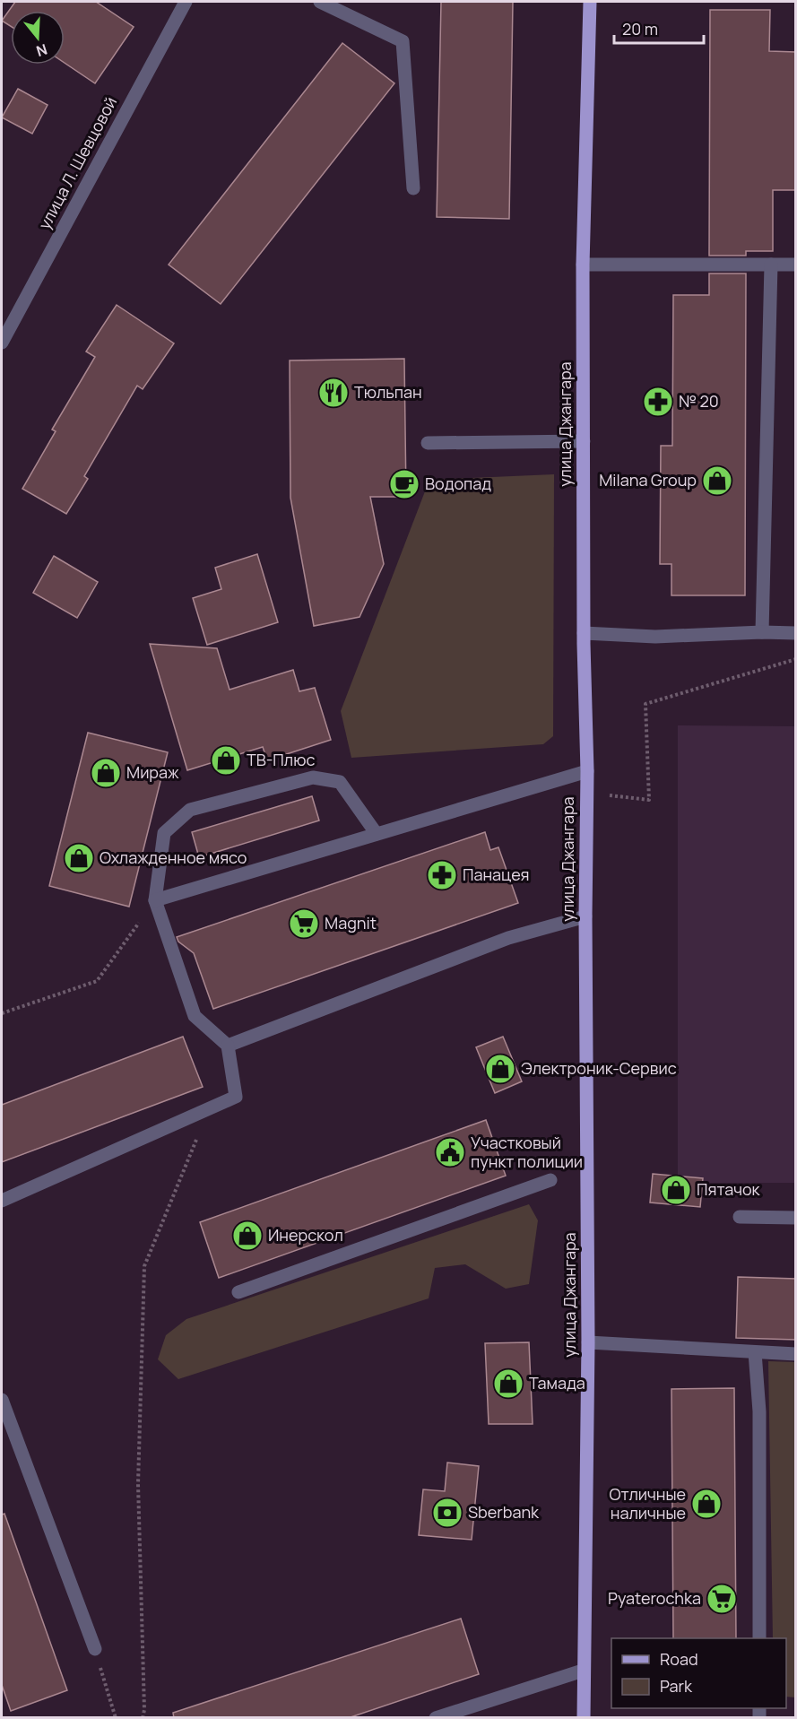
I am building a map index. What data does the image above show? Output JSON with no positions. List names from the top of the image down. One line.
{"streets":{"main road":["улица Джангара"],"street":["улица Л. Шевцовой"]},"places":{"restaurant":["Тюльпан"],"pharmacy":["№ 20","Панацея"],"shop":["Milana Group","ТВ-Плюс","Мираж","Охлажденное мясо","Электроник-Сервис","Пятачок","Инерскол","Тамада","Отличные наличные"],"cafe":["Водопад"],"supermarket":["Magnit","Pyaterochka"],"public building":["Участковый пункт полиции"],"bank":["Sberbank"]},"legend":["Road","Park"],"scale_bar":"20 m","north":"bottom"}
